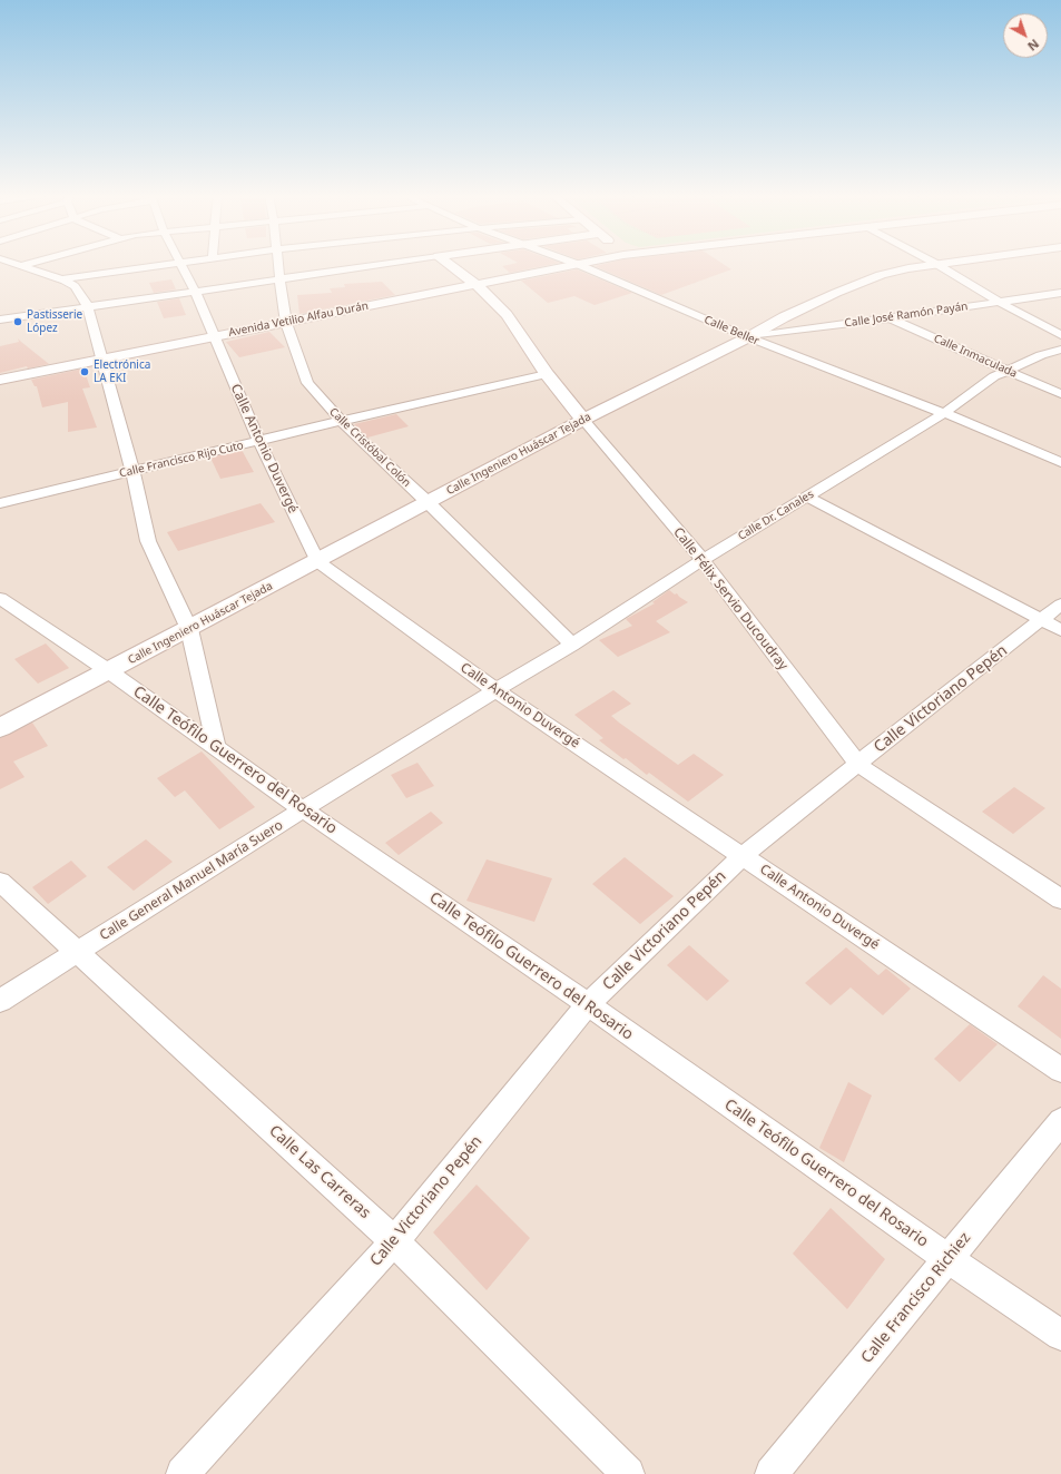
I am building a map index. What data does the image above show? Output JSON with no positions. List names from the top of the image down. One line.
{"streets":{"main road":["Avenida Vetilio Alfau Durán","Calle Ingeniero Huáscar Tejada","Calle Félix Servio Ducoudray"],"street":["Calle José Ramón Payán","Calle Beller","Calle Inmaculada","Calle Cristóbal Colón","Calle Antonio Duvergé","Calle Francisco Rijo Cuto","Calle Dr. Canales","Calle Victoriano Pepén","Calle Teófilo Guerrero del Rosario","Calle General Manuel María Suero","Calle Las Carreras","Calle Francisco Richiez"]},"crossings":[["Calle José Ramón Payán","Calle Beller"],["Calle José Ramón Payán","Calle Inmaculada"],["Calle José Ramón Payán","Calle Ingeniero Huáscar Tejada"],["Avenida Vetilio Alfau Durán","Calle Beller"],["Avenida Vetilio Alfau Durán","Calle Cristóbal Colón"],["Avenida Vetilio Alfau Durán","Calle Antonio Duvergé"],["Avenida Vetilio Alfau Durán","Calle Félix Servio Ducoudray"],["Calle Beller","Calle Ingeniero Huáscar Tejada"],["Calle Beller","Calle Dr. Canales"],["Calle Inmaculada","Calle Dr. Canales"],["Calle Cristóbal Colón","Calle Ingeniero Huáscar Tejada"],["Calle Cristóbal Colón","Calle Francisco Rijo Cuto"],["Calle Cristóbal Colón","Calle Dr. Canales"],["Calle Antonio Duvergé","Calle Ingeniero Huáscar Tejada"],["Calle Antonio Duvergé","Calle Francisco Rijo Cuto"],["Calle Antonio Duvergé","Calle Dr. Canales"],["Calle Antonio Duvergé","Calle Victoriano Pepén"],["Calle Antonio Duvergé","Calle General Manuel María Suero"],["Calle Ingeniero Huáscar Tejada","Calle Félix Servio Ducoudray"],["Calle Ingeniero Huáscar Tejada","Calle Teófilo Guerrero del Rosario"],["Calle Francisco Rijo Cuto","Calle Félix Servio Ducoudray"],["Calle Dr. Canales","Calle Félix Servio Ducoudray"],["Calle Dr. Canales","Calle General Manuel María Suero"],["Calle Félix Servio Ducoudray","Calle Victoriano Pepén"],["Calle Victoriano Pepén","Calle Teófilo Guerrero del Rosario"],["Calle Victoriano Pepén","Calle Las Carreras"],["Calle Teófilo Guerrero del Rosario","Calle General Manuel María Suero"],["Calle Teófilo Guerrero del Rosario","Calle Francisco Richiez"],["Calle General Manuel María Suero","Calle Las Carreras"]],"places":["Pastisserie López","Electrónica LA EKI"],"north":"bottom right"}
